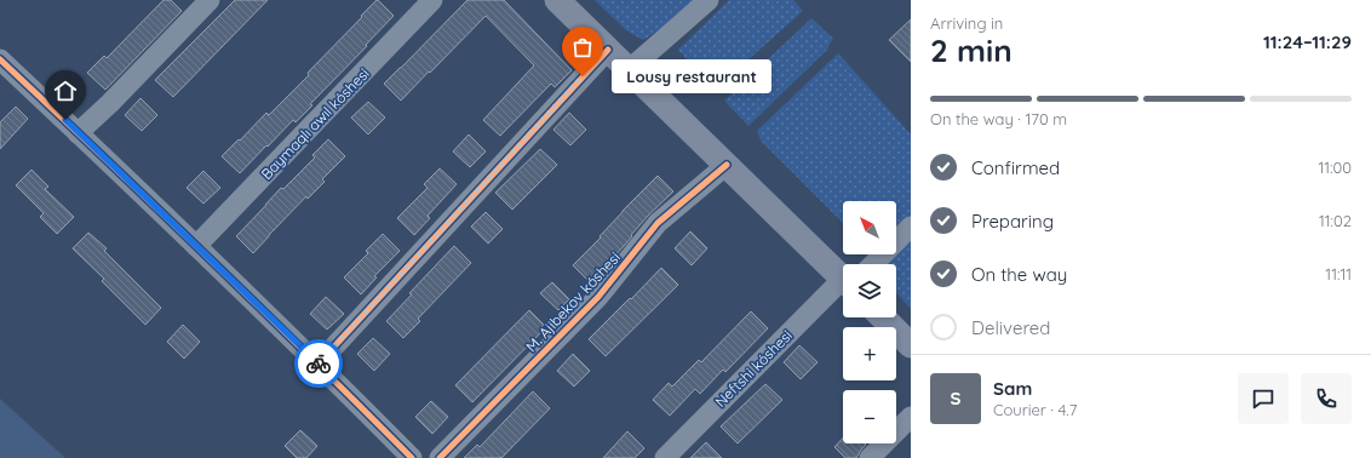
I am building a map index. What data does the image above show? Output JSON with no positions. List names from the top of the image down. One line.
{"streets":{"street":["Baymaqlı awıl kóshesi","M. Ajibekov kóshesi","Neftshi kóshesi"]},"places":["Lousy restaurant"],"north":"top left","page":{"heading":["2 min","Arriving in","11:24–11:29"],"panel":["Sam","Courier · 4.7"],"bubble":"Lousy restaurant","bar":"On the way · 170 m","list":[["Confirmed","11:00"],["Preparing","11:02"],["On the way","11:11"],"Delivered"],"map_buttons":["+","−"],"round":"S"}}
